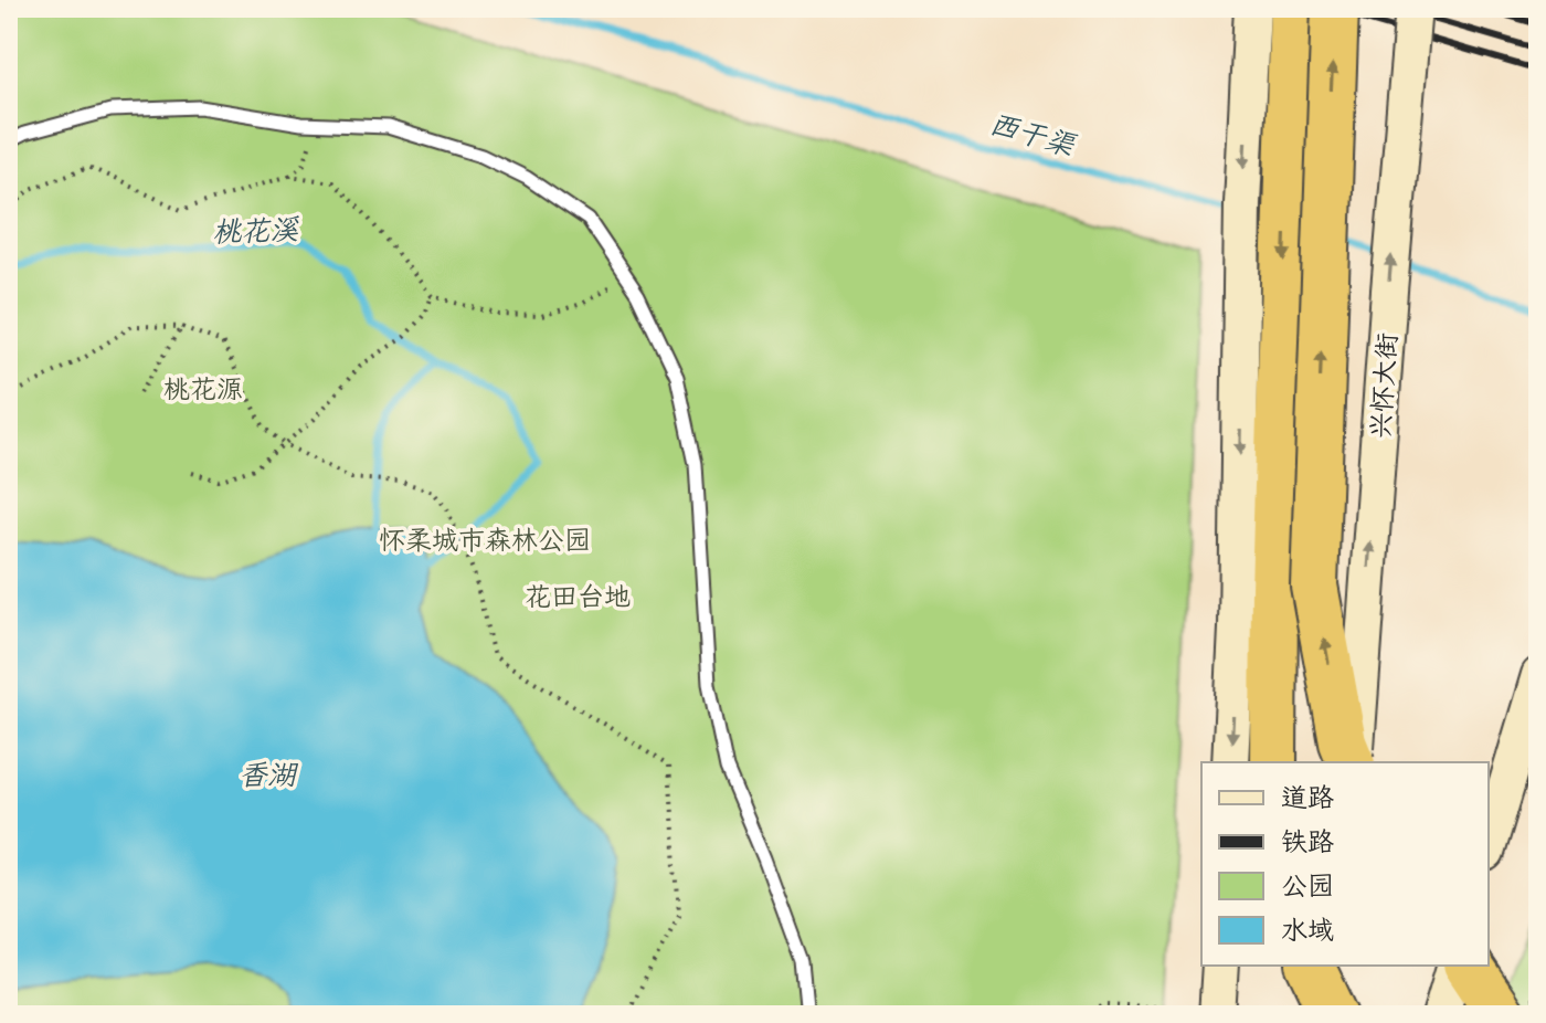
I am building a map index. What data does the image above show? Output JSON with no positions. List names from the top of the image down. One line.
{"streets":{"main road":["兴怀大街"]},"water":["西干渠","桃花溪","香湖"],"parks":["桃花源","怀柔城市森林公园","花田台地"],"legend":["道路","铁路","公园","水域"]}
